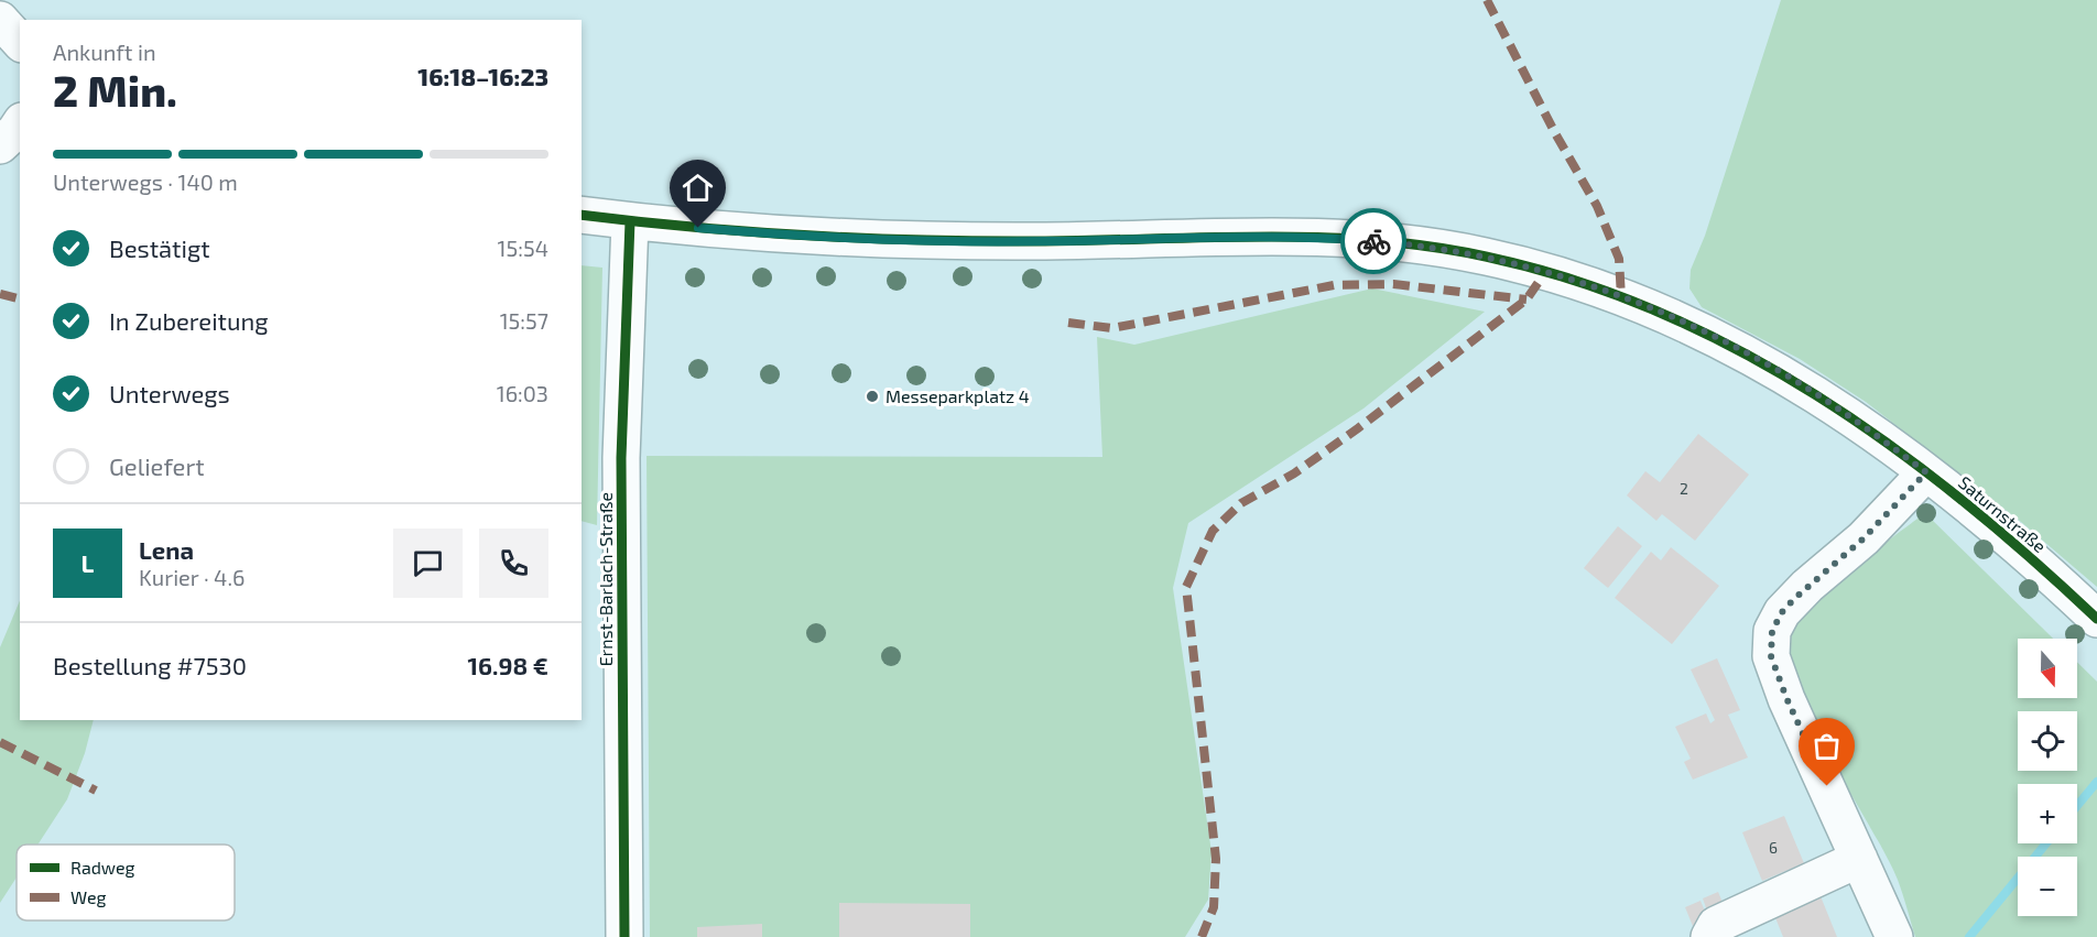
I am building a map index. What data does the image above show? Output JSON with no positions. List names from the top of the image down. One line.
{"streets":{"street":["Saturnstraße","Ernst-Barlach-Straße"]},"crossings":[["Saturnstraße","Ernst-Barlach-Straße"]],"places":["Messeparkplatz 4"],"house_numbers":["2","6"],"legend":["Radweg","Weg"],"north":"bottom","page":{"heading":["2 Min.","Ankunft in","16:18–16:23"],"panel":["Lena","Kurier · 4.6","Bestellung #7530","16.98 €"],"bar":"Unterwegs · 140 m","list":[["Bestätigt","15:54"],["In Zubereitung","15:57"],["Unterwegs","16:03"],"Geliefert"],"round":"L","map_buttons":["+","−"]}}
